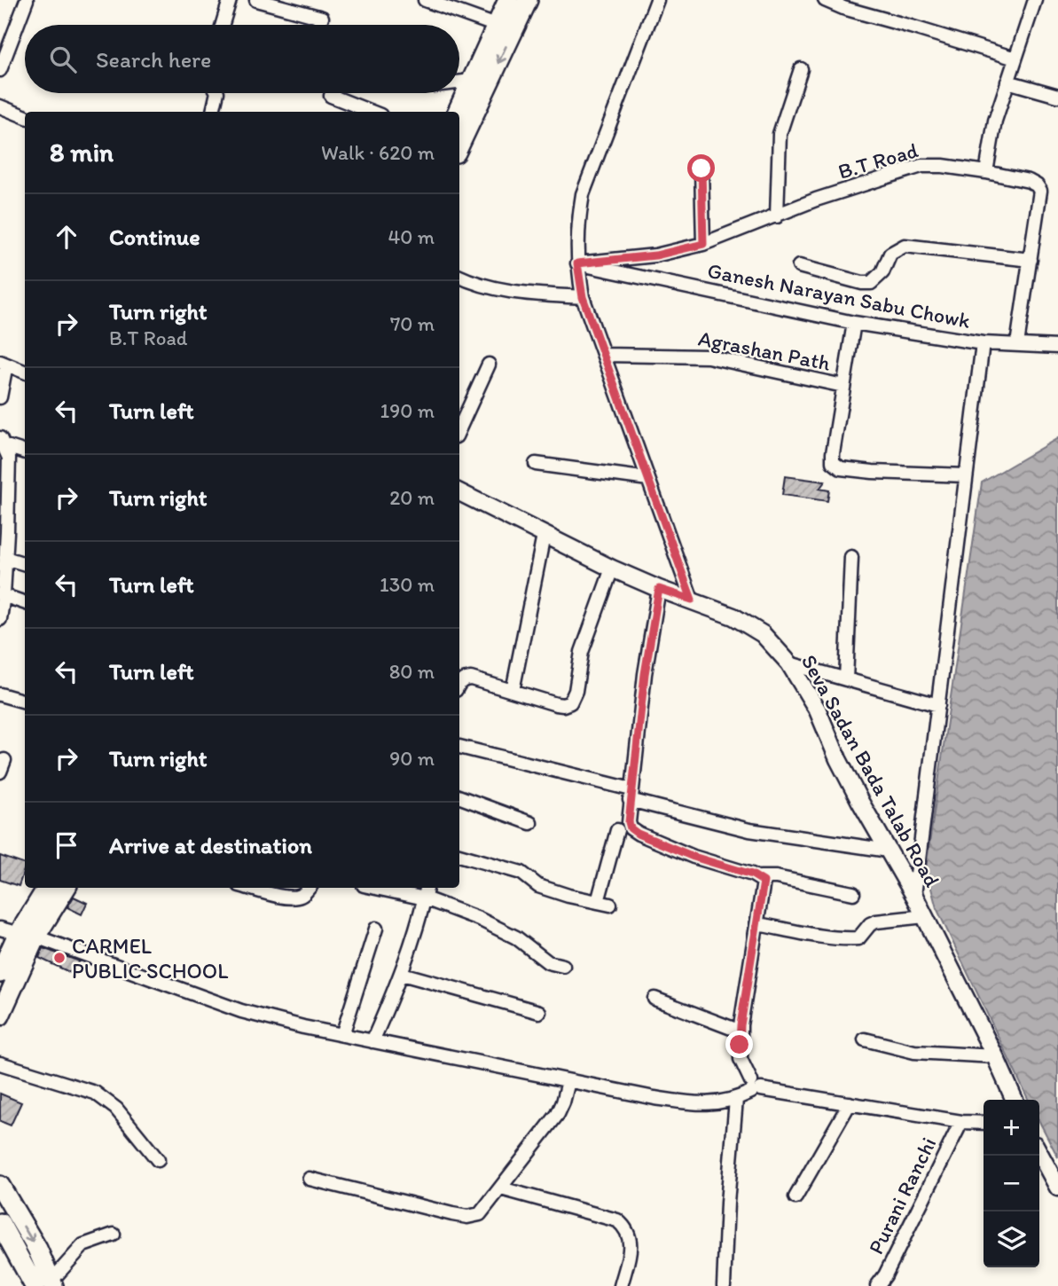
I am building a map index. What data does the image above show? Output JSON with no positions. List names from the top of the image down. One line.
{"streets":{"street":["B.T Road","Ganesh Narayan Sabu Chowk","Agrashan Path","Seva Sadan Bada Talab Road","Purani Ranchi"]},"crossings":[["B.T Road","Ganesh Narayan Sabu Chowk"]],"places":["CARMEL PUBLIC SCHOOL"],"page":{"search":"Search here","heading":["8 min","Walk · 620 m"],"list":[["Continue","40 m"],["Turn right","B.T Road","70 m"],["Turn left","190 m"],["Turn right","20 m"],["Turn left","130 m"],["Turn left","80 m"],["Turn right","90 m"],"Arrive at destination"],"map_buttons":["+","−"]}}
